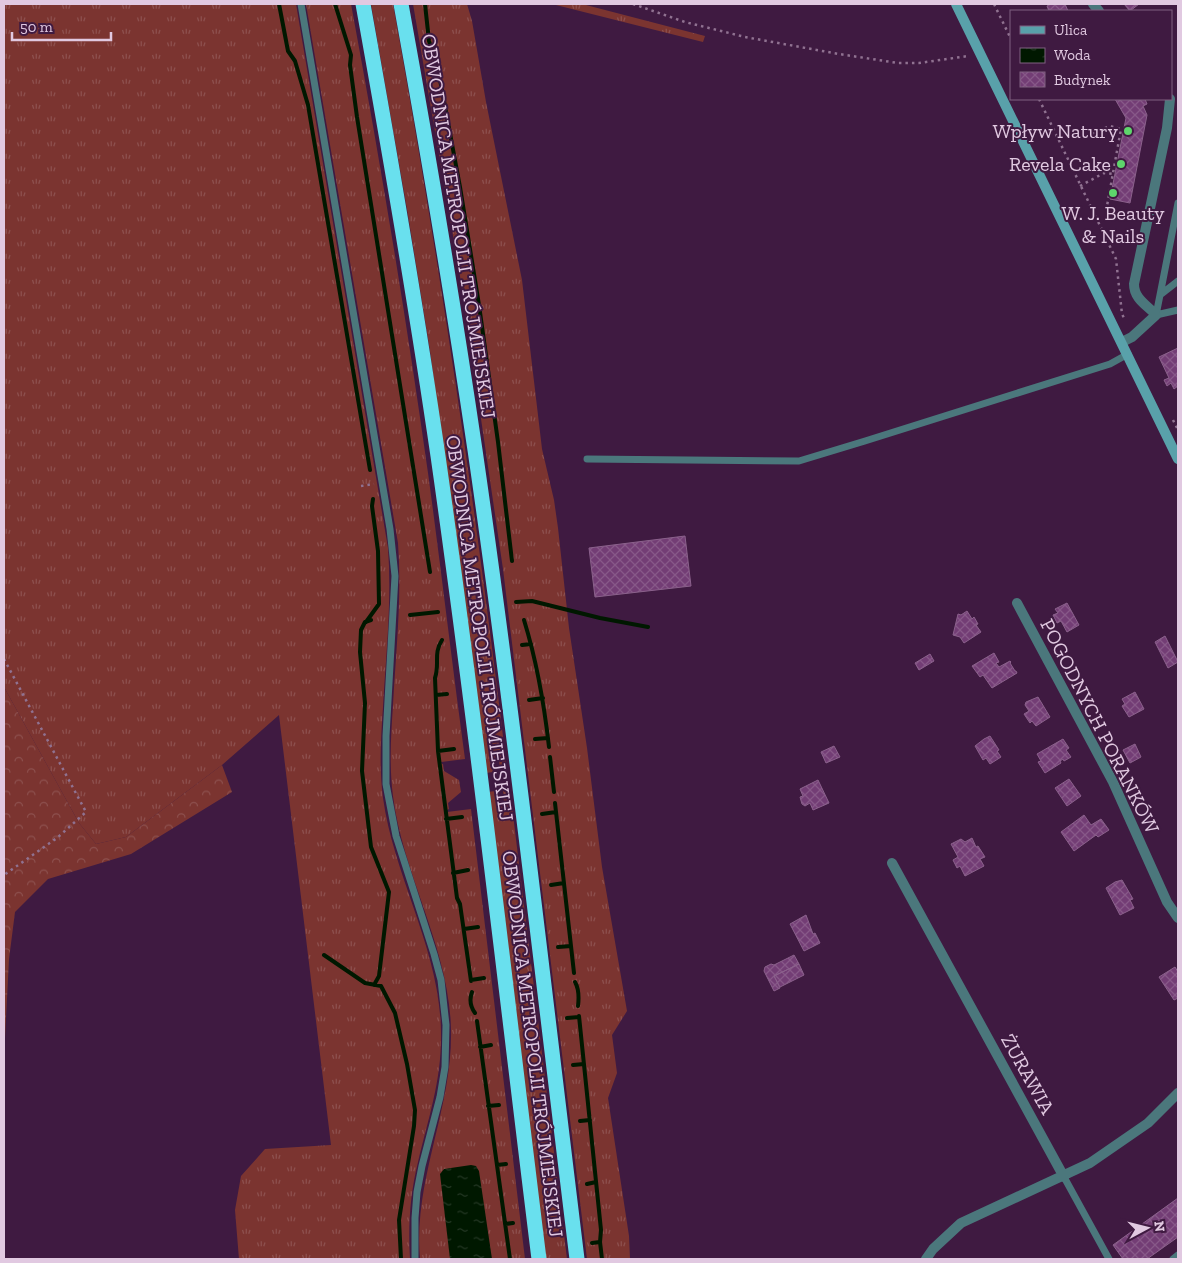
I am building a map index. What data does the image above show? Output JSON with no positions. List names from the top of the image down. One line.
{"streets":{"highway":["OBWODNICA METROPOLII TRÓJMIEJSKIEJ"],"street":["POGODNYCH PORANKÓW","ŻURAWIA"]},"places":["Wpływ Natury","Revela Cake","W. J. Beauty & Nails"],"legend":["Ulica","Woda","Budynek"],"scale_bar":"50 m","north":"right"}
